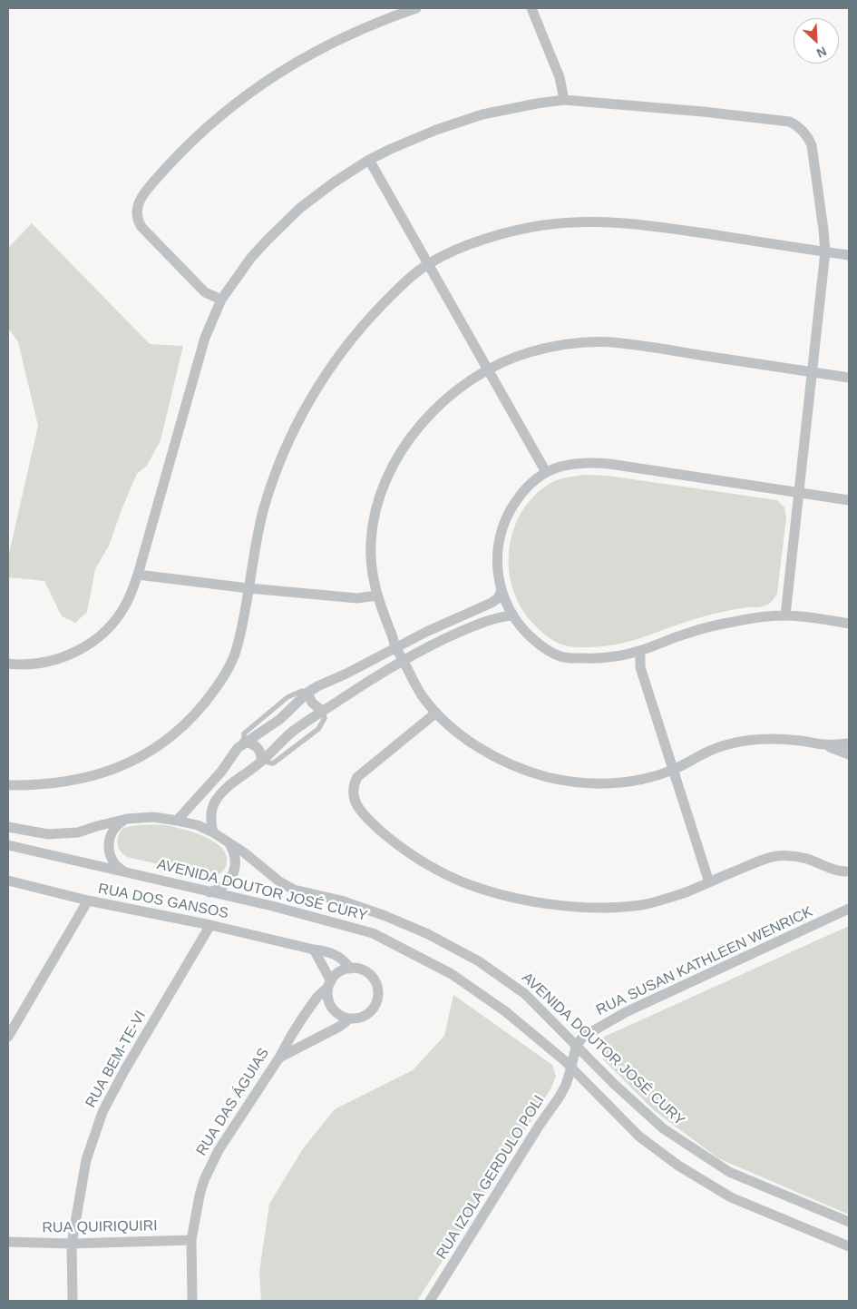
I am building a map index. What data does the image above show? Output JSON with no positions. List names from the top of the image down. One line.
{"streets":{"street":["AVENIDA DOUTOR JOSÉ CURY","RUA DOS GANSOS","RUA SUSAN KATHLEEN WENRICK","RUA BEM-TE-VI","RUA DAS ÁGUIAS","RUA IZOLA GERDULO POLI","RUA QUIRIQUIRI"]},"crossings":[["AVENIDA DOUTOR JOSÉ CURY","RUA SUSAN KATHLEEN WENRICK"],["AVENIDA DOUTOR JOSÉ CURY","RUA IZOLA GERDULO POLI"],["RUA DOS GANSOS","RUA BEM-TE-VI"],["RUA DOS GANSOS","RUA DAS ÁGUIAS"],["RUA SUSAN KATHLEEN WENRICK","RUA IZOLA GERDULO POLI"],["RUA BEM-TE-VI","RUA QUIRIQUIRI"],["RUA DAS ÁGUIAS","RUA QUIRIQUIRI"]],"north":"bottom right"}
